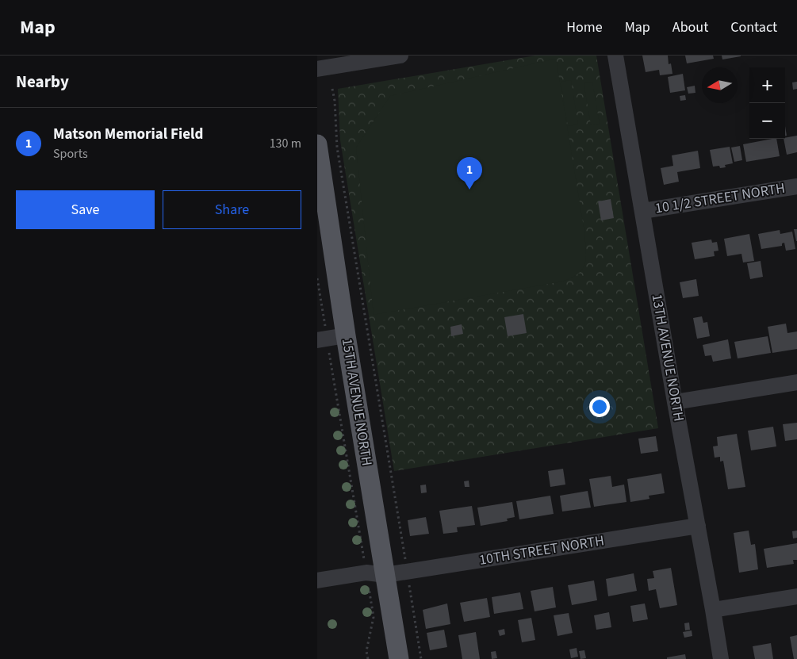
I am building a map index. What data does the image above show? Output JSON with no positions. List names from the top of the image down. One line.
{"streets":{"main road":["15TH AVENUE NORTH"],"street":["10 1/2 STREET NORTH","13TH AVENUE NORTH","10TH STREET NORTH"]},"crossings":[["10 1/2 STREET NORTH","13TH AVENUE NORTH"],["13TH AVENUE NORTH","10TH STREET NORTH"],["15TH AVENUE NORTH","10TH STREET NORTH"]],"north":"left","page":{"header":"Map","nav":["Home","Map","About","Contact"],"heading":"Nearby","map_buttons":["+","−"],"list":[{"mark":"1","name":"Matson Memorial Field","note":"Sports","value":"130 m"}],"pins":"1","buttons":["Save","Share"]}}
